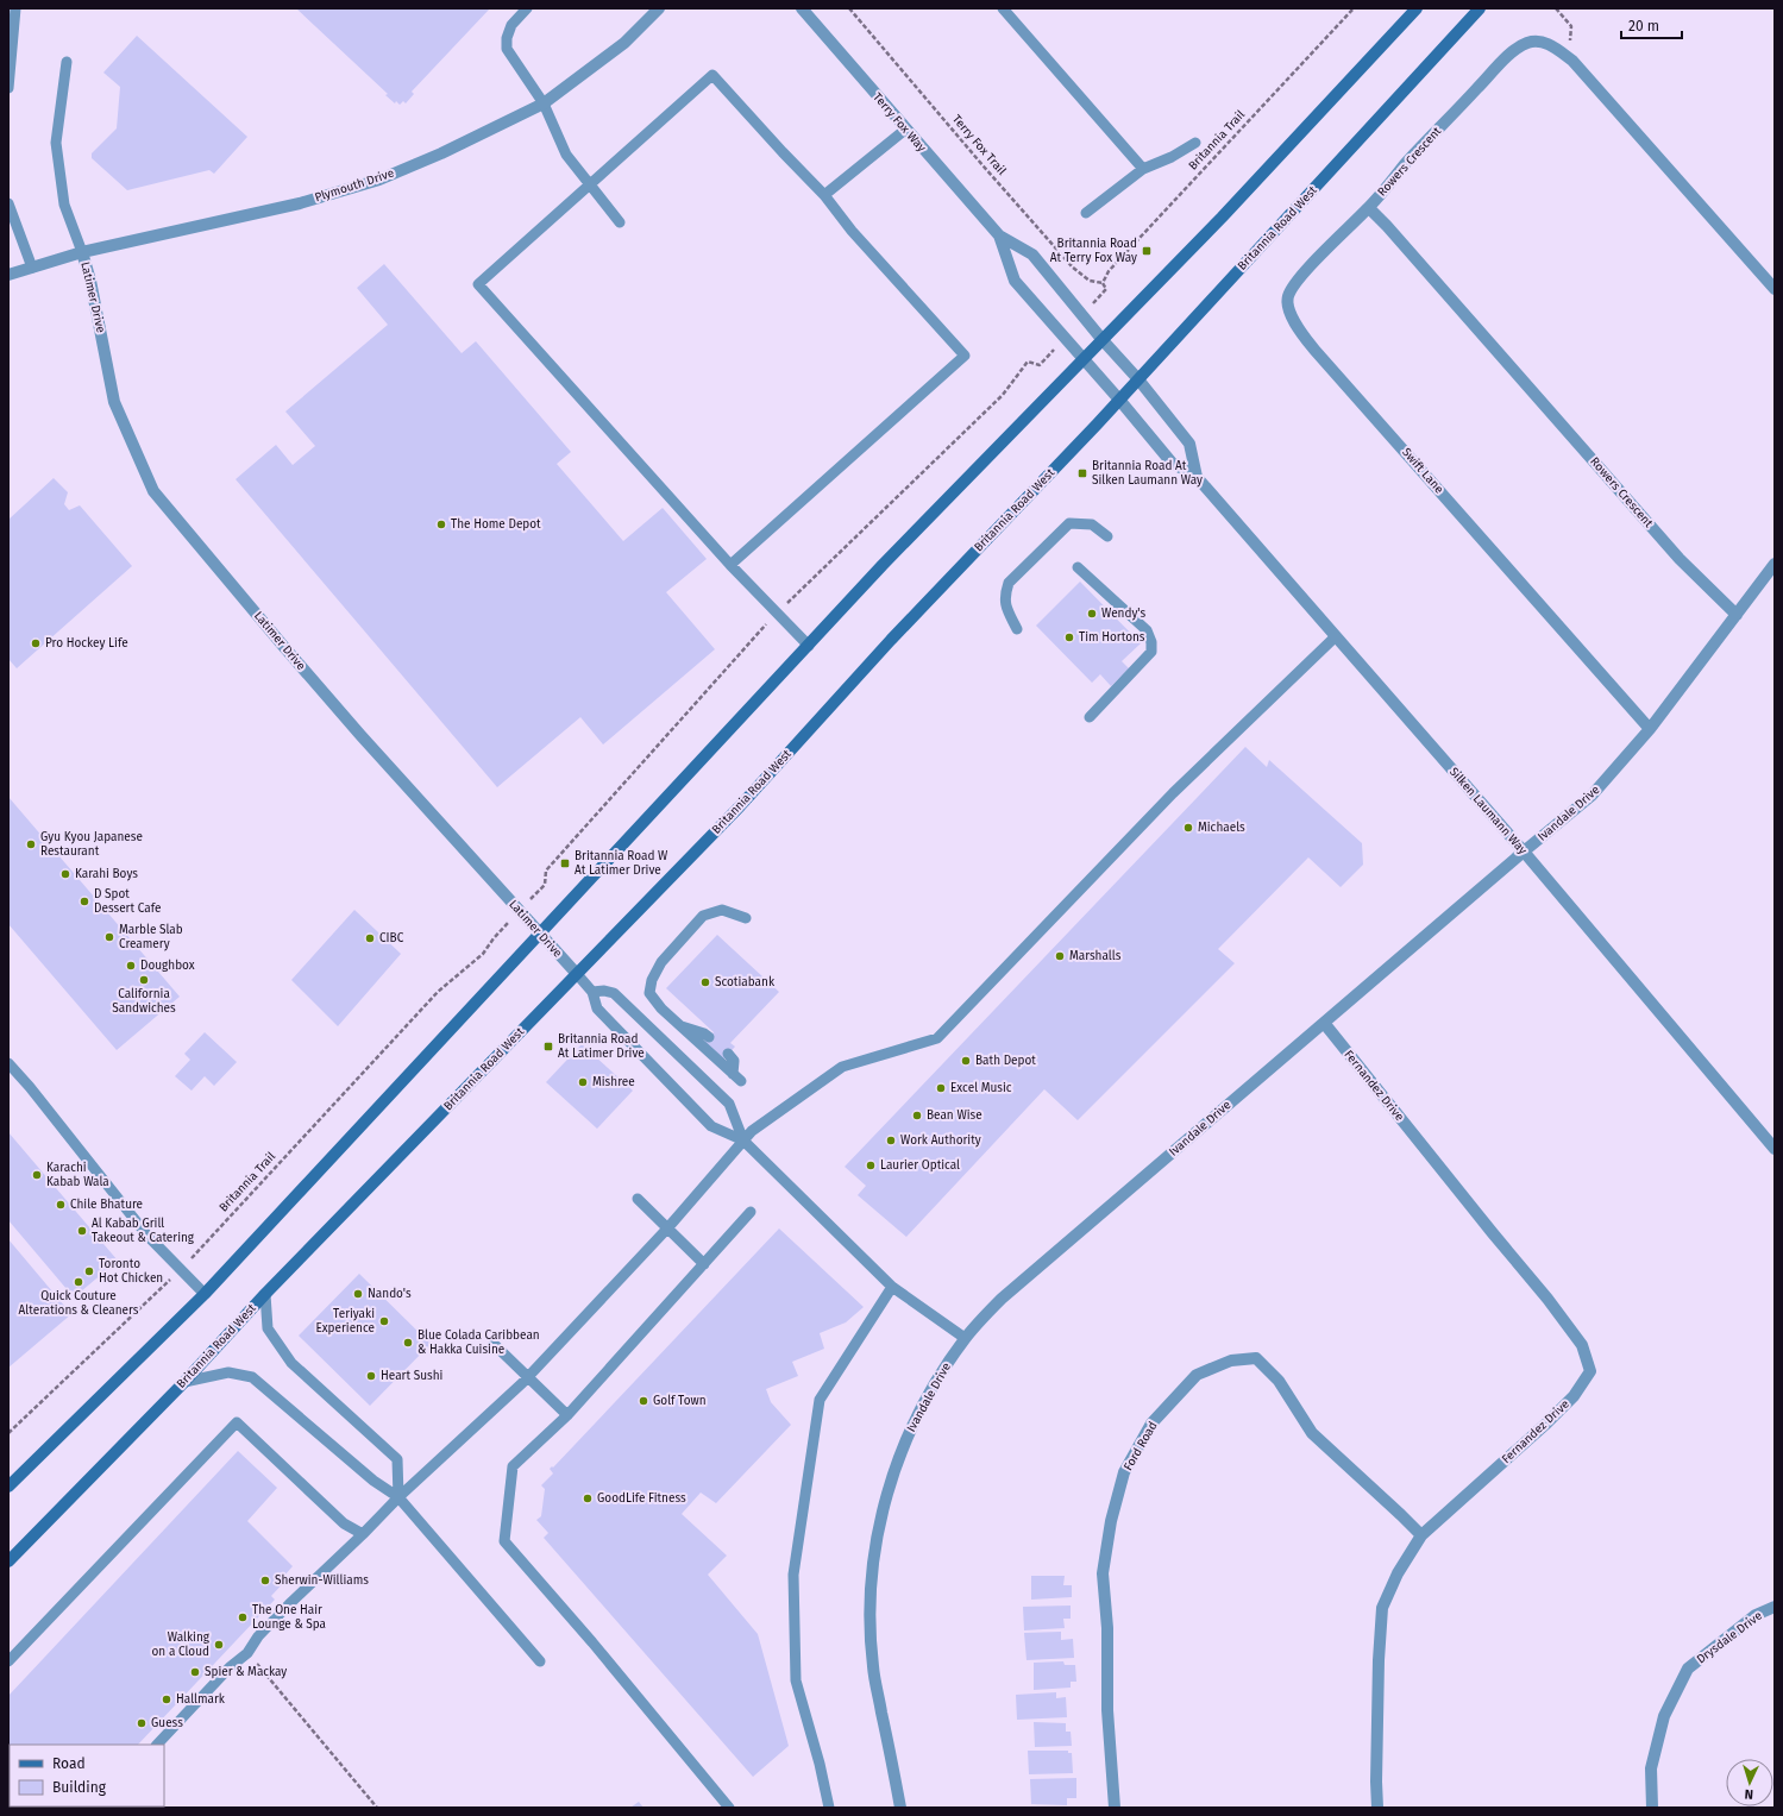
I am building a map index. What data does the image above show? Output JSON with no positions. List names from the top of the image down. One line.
{"streets":{"main road":["Britannia Road West"],"street":["Terry Fox Way","Rowers Crescent","Plymouth Drive","Latimer Drive","Swift Lane","Silken Laumann Way","Ivandale Drive","Fernandez Drive","Ford Road","Drysdale Drive"],"path":["Britannia Trail","Terry Fox Trail"]},"crossings":[["Terry Fox Way","Britannia Road West"],["Terry Fox Way","Silken Laumann Way"],["Britannia Trail","Terry Fox Trail"],["Rowers Crescent","Swift Lane"],["Rowers Crescent","Ivandale Drive"],["Plymouth Drive","Latimer Drive"],["Britannia Road West","Latimer Drive"],["Britannia Road West","Silken Laumann Way"],["Swift Lane","Ivandale Drive"],["Silken Laumann Way","Ivandale Drive"],["Ivandale Drive","Fernandez Drive"],["Fernandez Drive","Ford Road"]],"places":{"transit":["Britannia Road At Terry Fox Way","Britannia Road At Silken Laumann Way","Britannia Road W At Latimer Drive","Britannia Road At Latimer Drive"],"other":["The Home Depot","Wendy's","Tim Hortons","Pro Hockey Life","Michaels","Gyu Kyou Japanese Restaurant","Karahi Boys","D Spot Dessert Cafe","Marble Slab Creamery","CIBC","Marshalls","Doughbox","California Sandwiches","Scotiabank","Bath Depot","Mishree","Excel Music","Bean Wise","Work Authority","Laurier Optical","Karachi Kabab Wala","Chile Bhature","Al Kabab Grill Takeout & Catering","Toronto Hot Chicken","Quick Couture Alterations & Cleaners","Nando's","Teriyaki Experience","Blue Colada Caribbean & Hakka Cuisine","Heart Sushi","Golf Town","GoodLife Fitness","Sherwin-Williams","The One Hair Lounge & Spa","Walking on a Cloud","Spier & Mackay","Hallmark","Guess"]},"legend":["Road","Building"],"scale_bar":"20 m","north":"bottom"}
